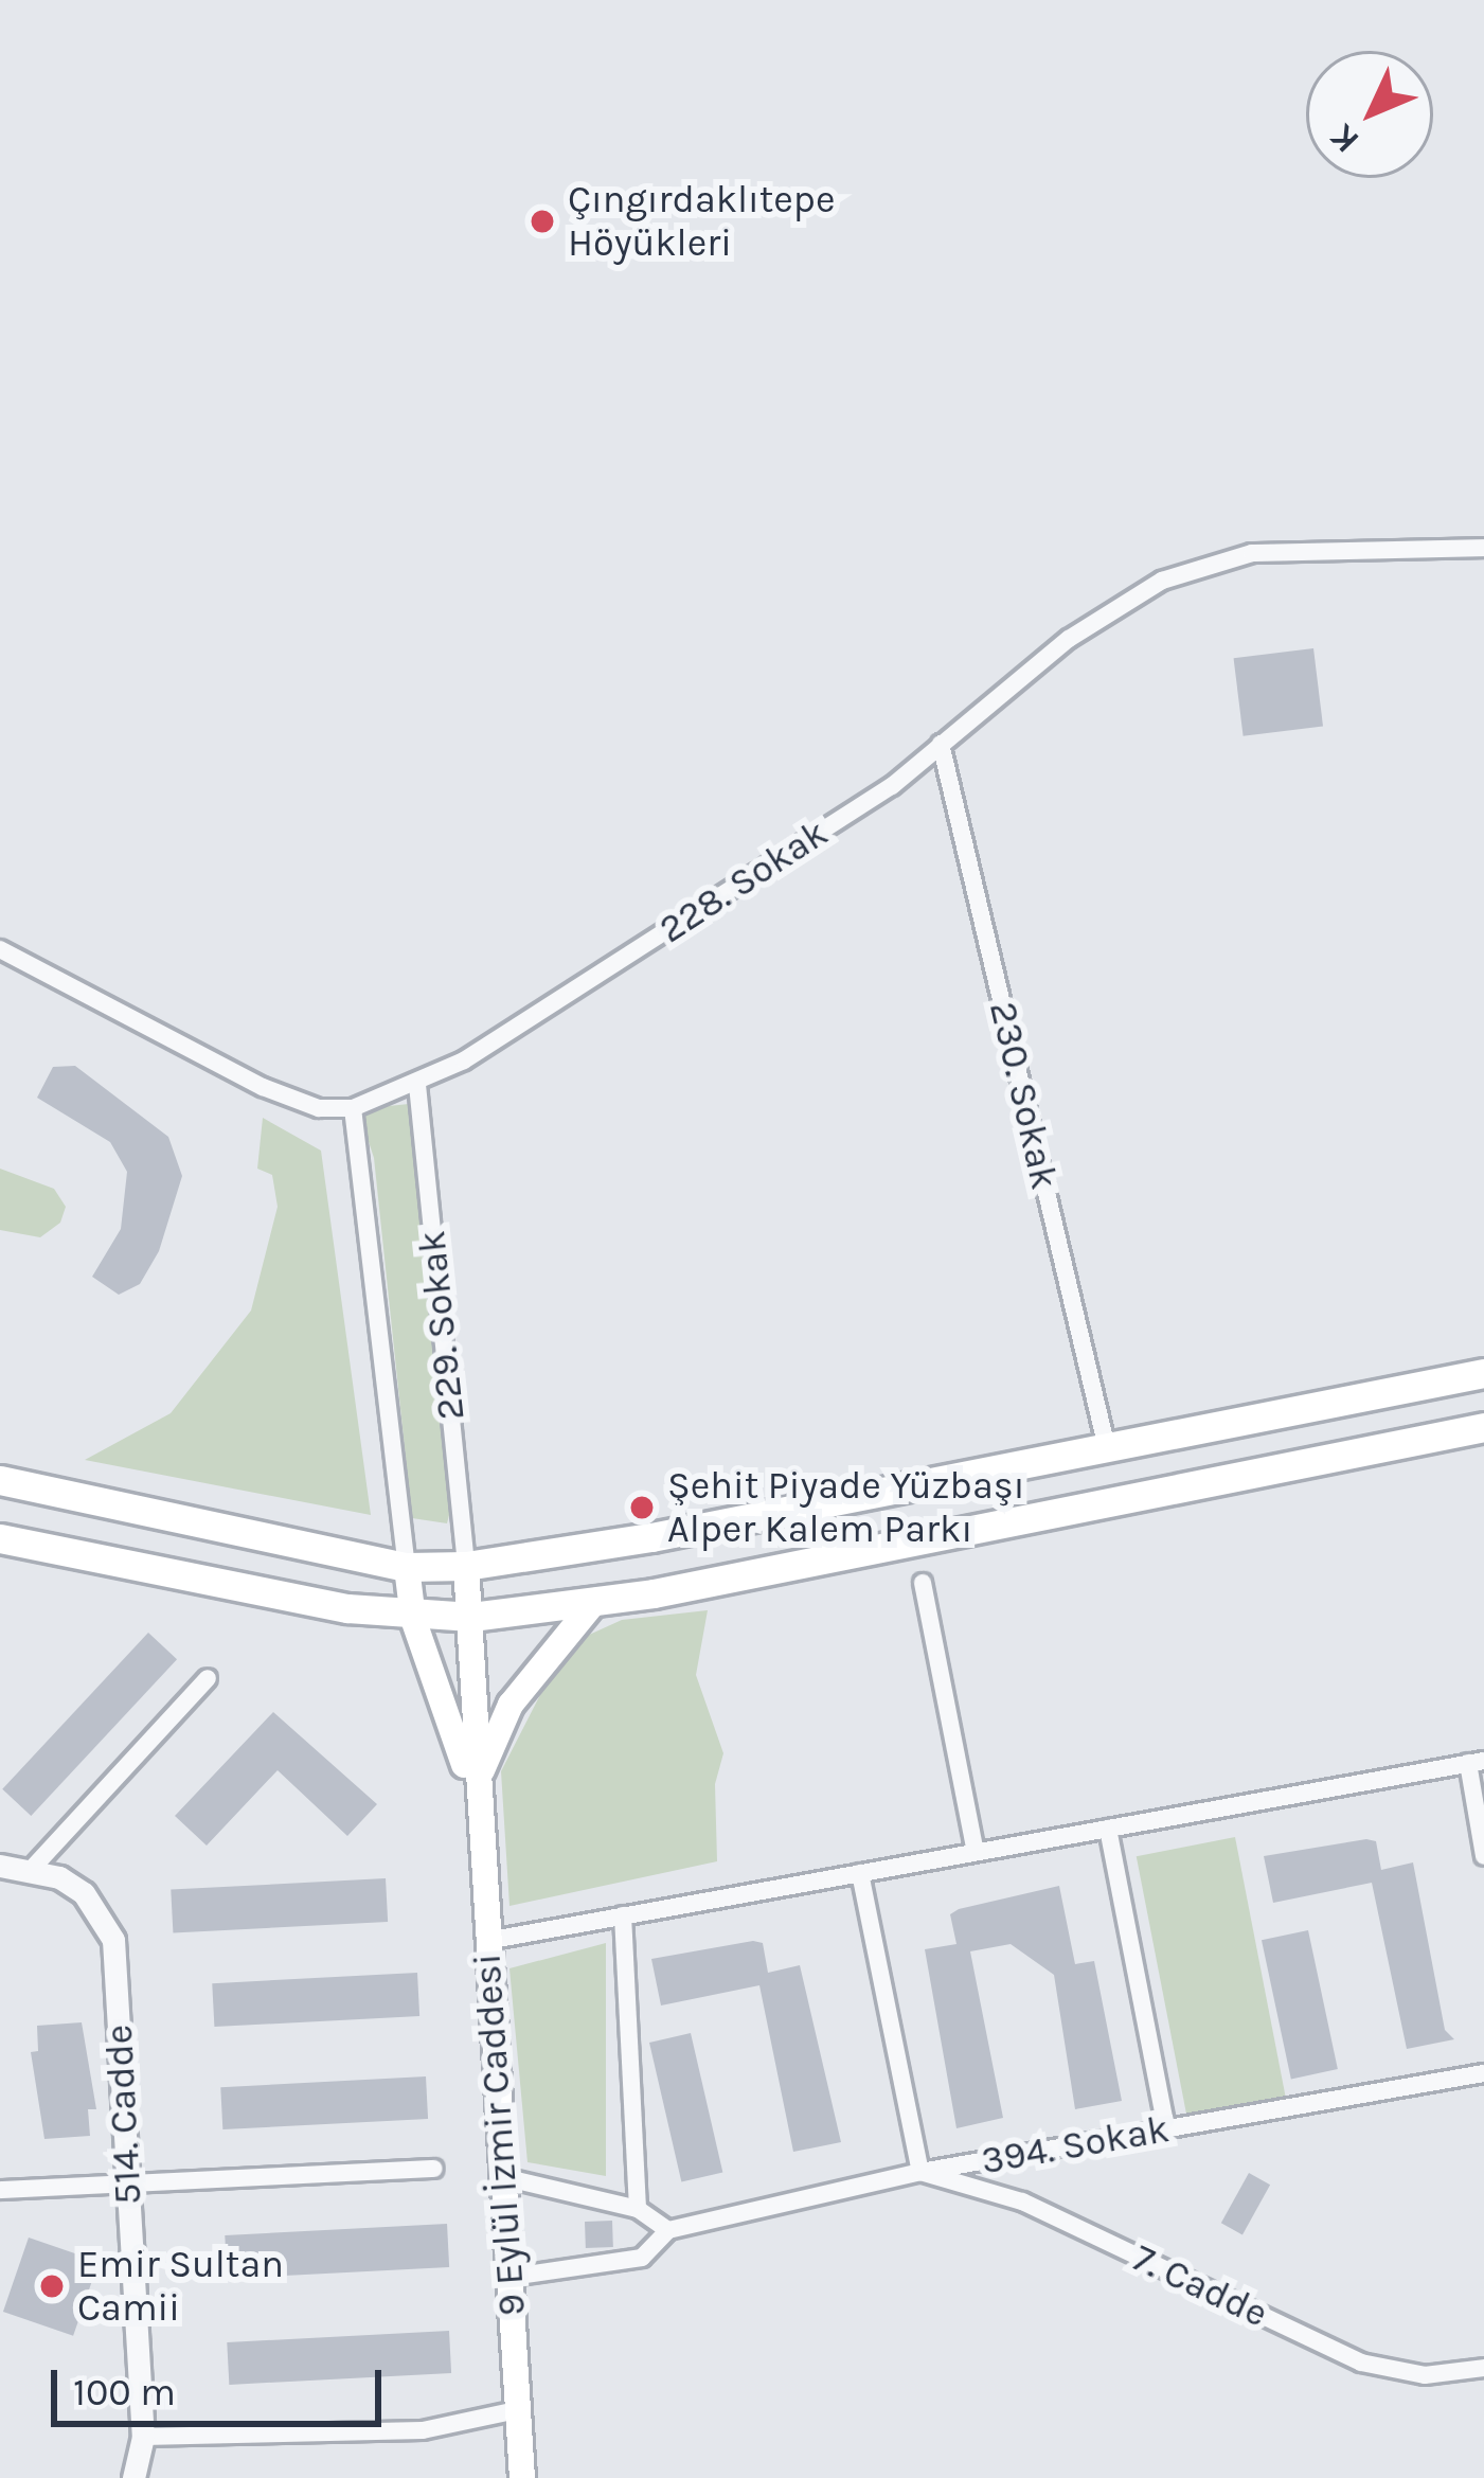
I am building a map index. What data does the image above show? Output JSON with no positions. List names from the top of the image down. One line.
{"streets":{"main road":["9 Eylül İzmir Caddesi"],"street":["228. Sokak","230. Sokak","229. Sokak","514. Cadde","394. Sokak","7. Cadde"]},"crossings":[["228. Sokak","230. Sokak"],["228. Sokak","229. Sokak"],["229. Sokak","9 Eylül İzmir Caddesi"],["9 Eylül İzmir Caddesi","394. Sokak"],["394. Sokak","7. Cadde"]],"places":["Çıngırdaklıtepe Höyükleri","Şehit Piyade Yüzbaşı Alper Kalem Parkı","Emir Sultan Camii"],"scale_bar":"100 m","north":"bottom left"}
